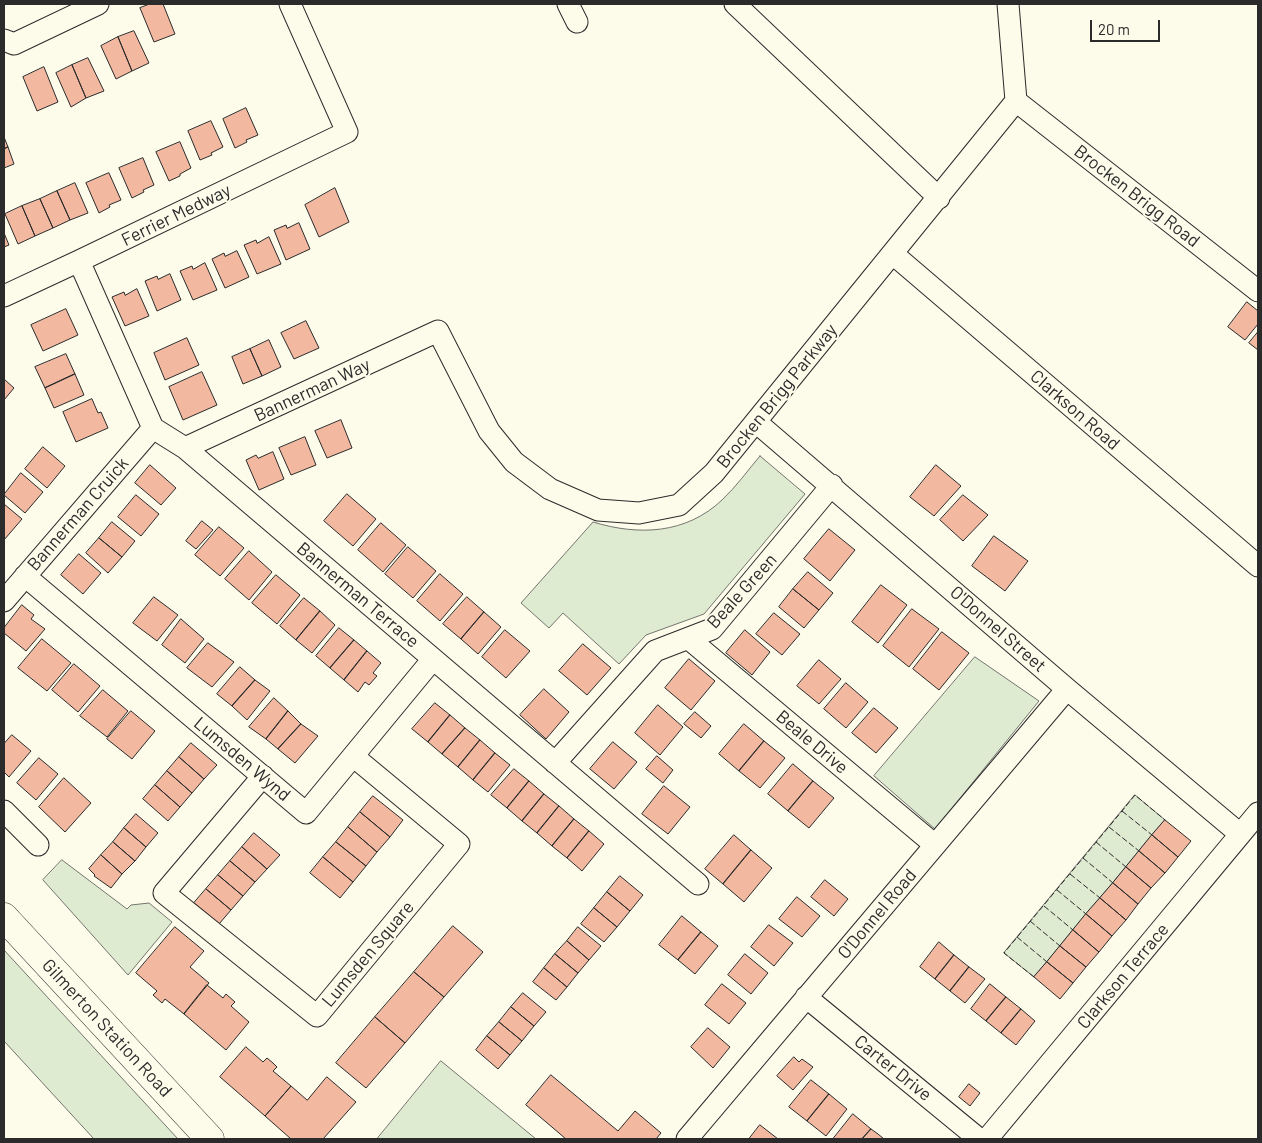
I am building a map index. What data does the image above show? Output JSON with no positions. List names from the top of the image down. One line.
{"streets":{"street":["Brocken Brigg Road","Ferrier Medway","Bannerman Way","Brocken Brigg Parkway","Clarkson Road","Bannerman Cruick","Beale Green","Bannerman Terrace","O'Donnel Street","Beale Drive","Lumsden Wynd","O'Donnel Road","Lumsden Square","Clarkson Terrace","Gilmerton Station Road","Carter Drive"]},"crossings":[["Brocken Brigg Road","Brocken Brigg Parkway"],["Bannerman Way","Brocken Brigg Parkway"],["Bannerman Way","Bannerman Terrace"],["Brocken Brigg Parkway","Clarkson Road"],["Brocken Brigg Parkway","O'Donnel Street"],["Bannerman Cruick","Bannerman Terrace"],["Bannerman Cruick","Lumsden Wynd"],["Beale Green","Bannerman Terrace"],["Beale Green","O'Donnel Street"],["Beale Green","Beale Drive"],["Bannerman Terrace","Lumsden Wynd"],["O'Donnel Street","O'Donnel Road"],["O'Donnel Street","Clarkson Terrace"],["Beale Drive","O'Donnel Road"],["Lumsden Wynd","Lumsden Square"],["O'Donnel Road","Carter Drive"],["Clarkson Terrace","Carter Drive"]],"scale_bar":"20 m"}
